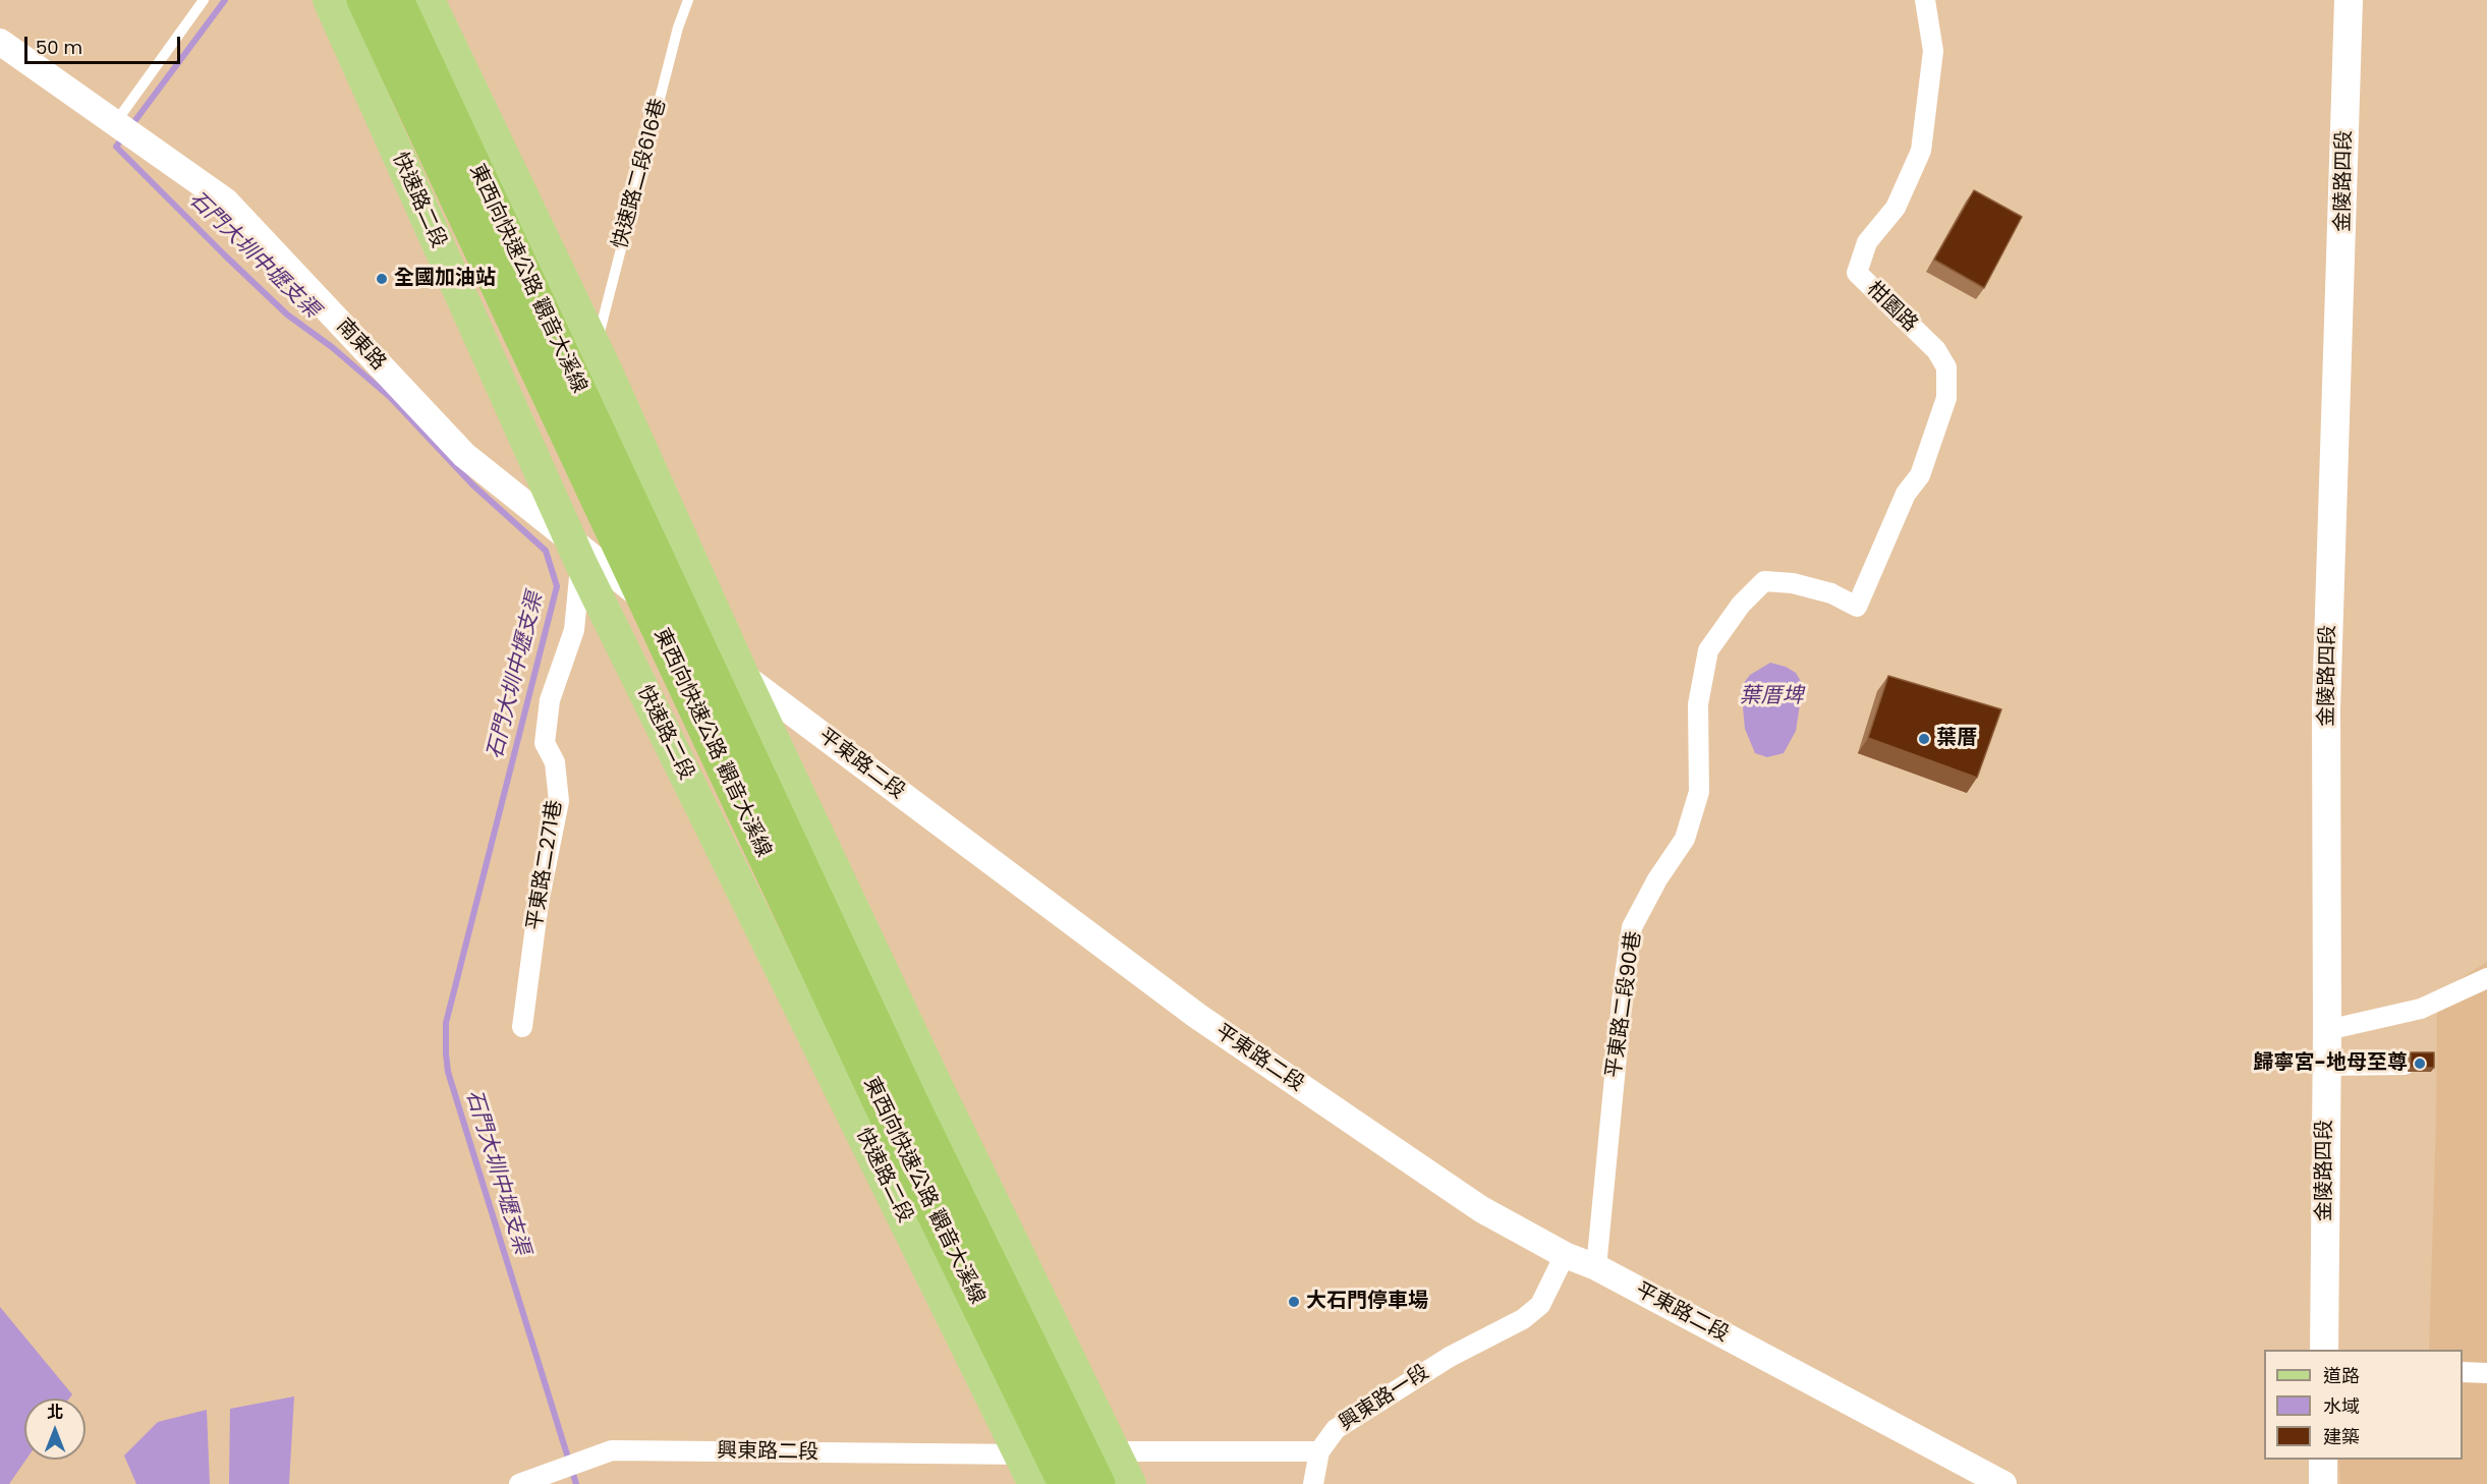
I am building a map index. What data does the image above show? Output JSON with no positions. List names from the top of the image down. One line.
{"streets":{"highway":["東西向快速公路 觀音大溪線"],"main road":["金陵路四段","快速路二段"],"street":["柑園路","南東路","平東路二段","平東路二271巷","平東路二段90巷","興東路一段","興東路二段"],"lane":["快速路二段616巷"]},"crossings":[["快速路二段","南東路"],["快速路二段","平東路二段"],["快速路二段","平東路二271巷"],["快速路二段","興東路二段"],["柑園路","平東路二段90巷"],["南東路","平東路二段"],["南東路","平東路二271巷"],["平東路二段","平東路二271巷"],["平東路二段","平東路二段90巷"],["平東路二段","興東路一段"]],"water":["石門大圳中壢支渠","葉厝埤"],"places":["全國加油站","葉厝","歸寧宮-地母至尊","大石門停車場"],"legend":["道路","水域","建築"],"scale_bar":"50 m","north":"top"}
